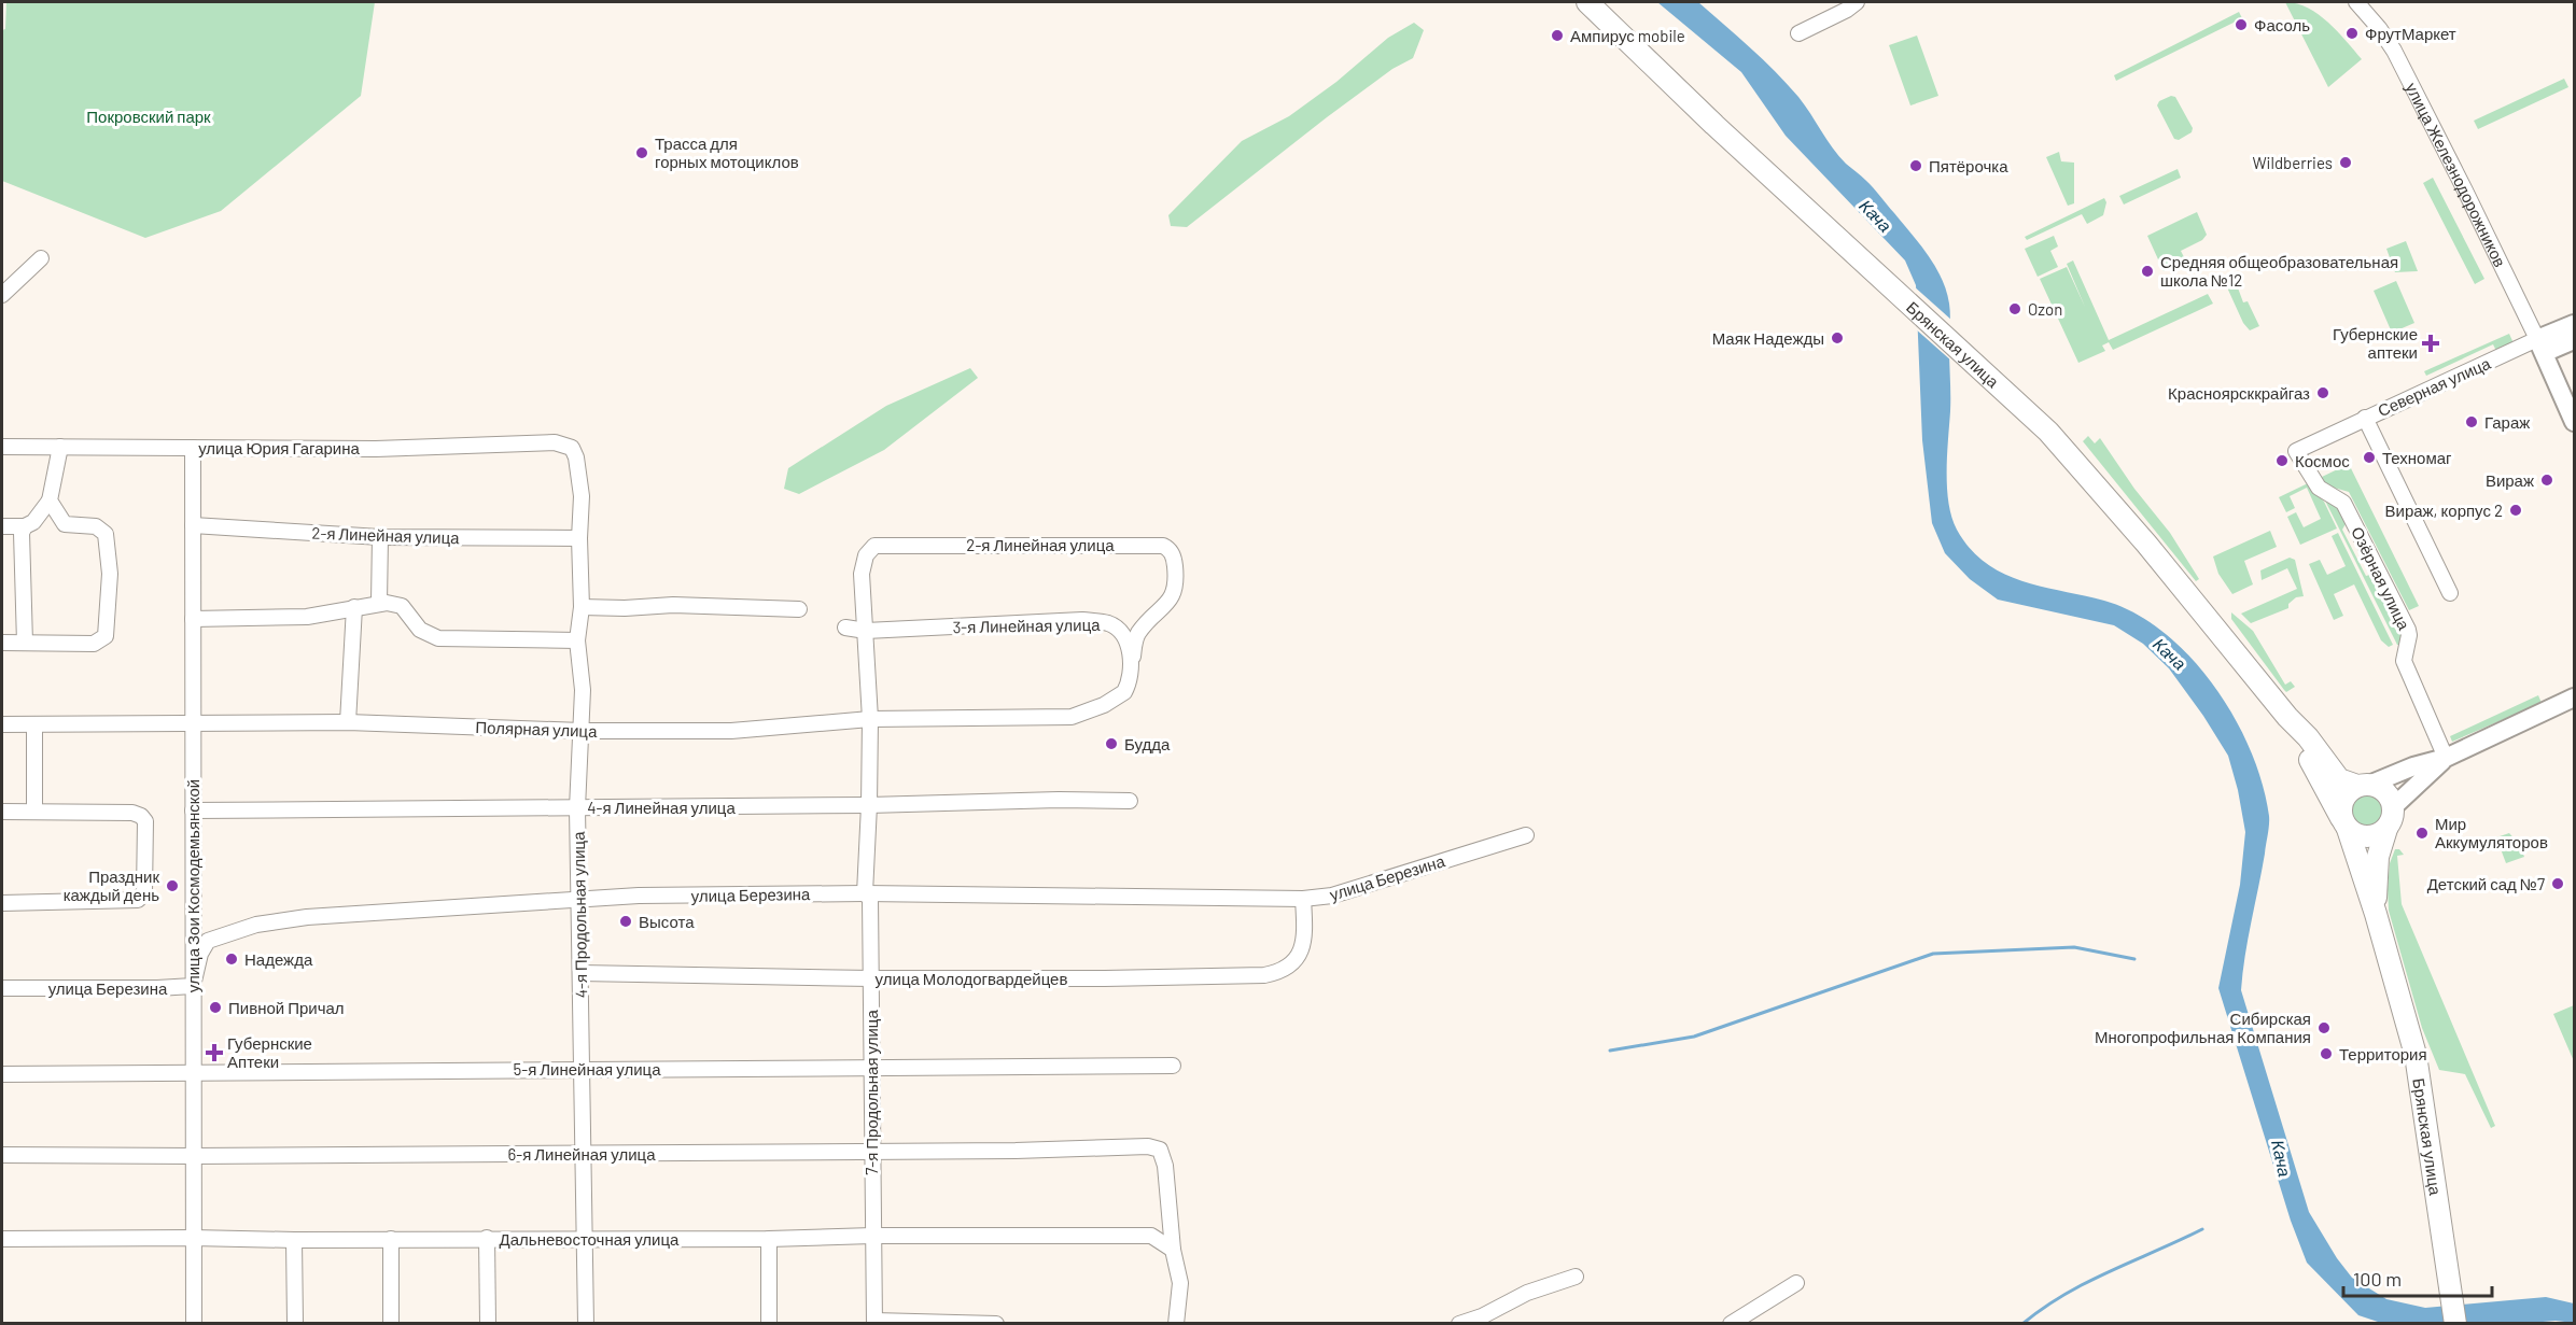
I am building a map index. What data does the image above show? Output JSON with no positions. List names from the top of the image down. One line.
{"streets":{"highway":["Брянская улица"],"main road":["Северная улица"],"street":["улица Железнодорожников","улица Юрия Гагарина","2-я Линейная улица","Озёрная улица","3-я Линейная улица","Полярная улица","4-я Линейная улица","улица Березина","улица Зои Космодемьянской","4-я Продольная улица","улица Молодогвардейцев","5-я Линейная улица","7-я Продольная улица","6-я Линейная улица","Дальневосточная улица"]},"crossings":[["улица Железнодорожников","Северная улица"],["Северная улица","Озёрная улица"],["улица Юрия Гагарина","улица Зои Космодемьянской"],["улица Юрия Гагарина","4-я Продольная улица"],["2-я Линейная улица","3-я Линейная улица"],["2-я Линейная улица","Полярная улица"],["2-я Линейная улица","улица Зои Космодемьянской"],["2-я Линейная улица","4-я Продольная улица"],["2-я Линейная улица","7-я Продольная улица"],["3-я Линейная улица","Полярная улица"],["3-я Линейная улица","7-я Продольная улица"],["Полярная улица","улица Зои Космодемьянской"],["Полярная улица","4-я Продольная улица"],["Полярная улица","7-я Продольная улица"],["4-я Линейная улица","улица Зои Космодемьянской"],["4-я Линейная улица","4-я Продольная улица"],["4-я Линейная улица","7-я Продольная улица"],["улица Березина","улица Зои Космодемьянской"],["улица Березина","4-я Продольная улица"],["улица Березина","улица Молодогвардейцев"],["улица Березина","7-я Продольная улица"],["улица Зои Космодемьянской","5-я Линейная улица"],["улица Зои Космодемьянской","6-я Линейная улица"],["улица Зои Космодемьянской","Дальневосточная улица"],["4-я Продольная улица","улица Молодогвардейцев"],["4-я Продольная улица","5-я Линейная улица"],["4-я Продольная улица","6-я Линейная улица"],["4-я Продольная улица","Дальневосточная улица"],["улица Молодогвардейцев","7-я Продольная улица"],["5-я Линейная улица","7-я Продольная улица"],["7-я Продольная улица","6-я Линейная улица"],["7-я Продольная улица","Дальневосточная улица"],["6-я Линейная улица","Дальневосточная улица"]],"water":["Кача"],"parks":["Покровский парк"],"places":{"other":["Фасоль","ФрутМаркет","Ампирус mobile","Трасса для горных мотоциклов","Wildberries","Пятёрочка","Средняя общеобразовательная школа №12","Ozon","Маяк Надежды","Красноярсккрайгаз","Гараж","Техномаг","Космос","Вираж","Вираж, корпус 2","Будда","Мир Аккумуляторов","Детский сад №7","Праздник каждый день","Высота","Надежда","Пивной Причал","Сибирская Многопрофильная Компания","Территория"],"health":["Губернские аптеки","Губернские Аптеки"]},"scale_bar":"100 m"}
